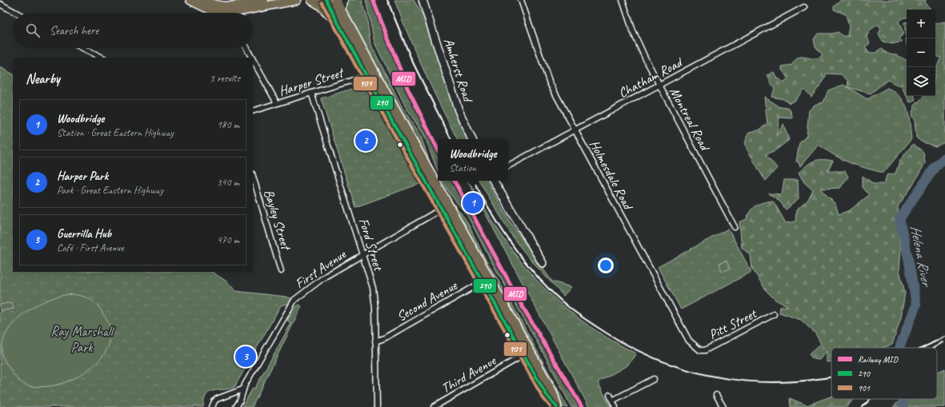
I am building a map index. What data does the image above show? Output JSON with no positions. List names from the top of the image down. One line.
{"streets":{"street":["Amherst Road","Chatham Road","Harper Street","Montreal Road","Holmesdale Road","Bayley Street","Ford Street","First Avenue","Second Avenue","Pitt Street","Third Avenue"]},"crossings":[["Chatham Road","Montreal Road"],["Chatham Road","Holmesdale Road"],["Harper Street","Ford Street"],["Holmesdale Road","Pitt Street"],["Ford Street","First Avenue"],["Ford Street","Second Avenue"]],"water":["Helena River"],"parks":["Ray Marshall Park"],"lines":["rail line MID","transit line 290","transit line 901"],"legend":["Railway MID","290","901"],"page":{"map_buttons":["+","−"],"search":"Search here","heading":["Nearby","3 results"],"list":[{"mark":"1","name":"Woodbridge","note":"Station · Great Eastern Highway","value":"180 m"},{"mark":"2","name":"Harper Park","note":"Park · Great Eastern Highway","value":"340 m"},{"mark":"3","name":"Guerrilla Hub","note":"Café · First Avenue","value":"470 m"}],"pins":["2","1","3"],"popup":["Woodbridge","Station"]}}
